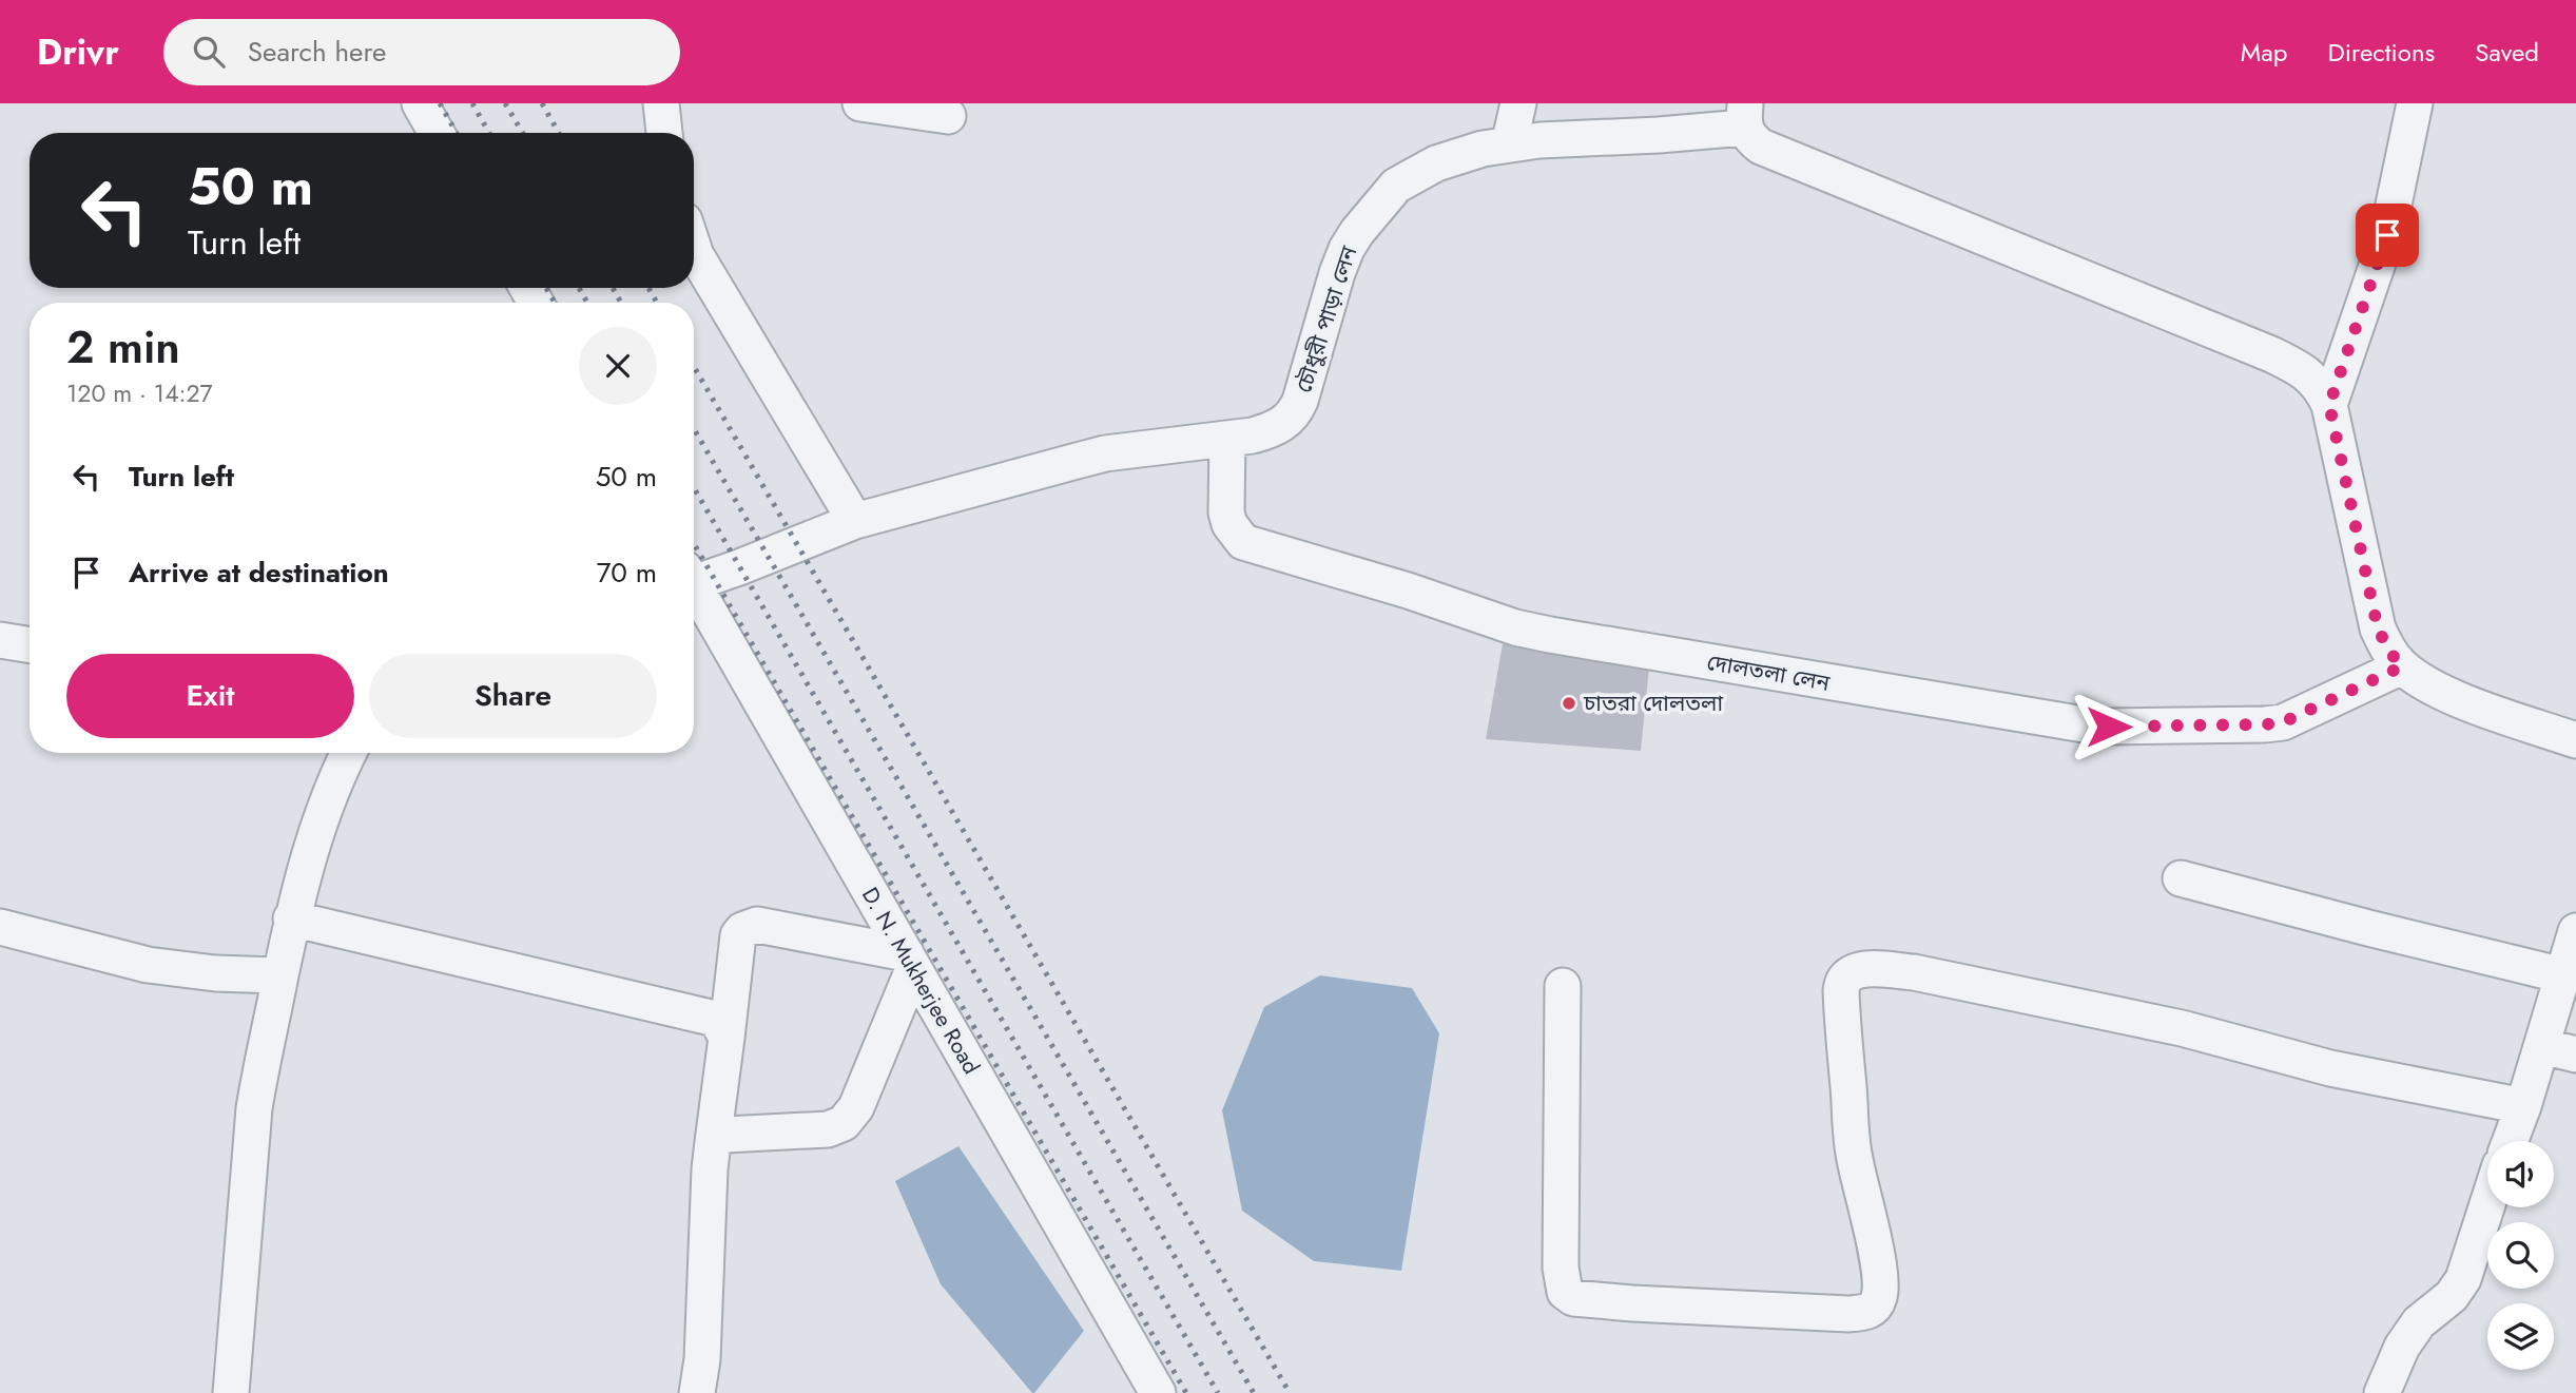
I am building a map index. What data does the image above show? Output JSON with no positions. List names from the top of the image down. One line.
{"streets":{"street":["চৌধুরী পাড়া লেন","দোলতলা লেন","D. N. Mukherjee Road"]},"crossings":[["চৌধুরী পাড়া লেন","দোলতলা লেন"]],"places":["চাতরা দোলতলা"],"page":{"header":"Drivr","search":"Search here","nav":["Map","Directions","Saved"],"turn":["50 m","Turn left"],"heading":["2 min","120 m · 14:27"],"list":[{"name":"Turn left","value":"50 m"},{"name":"Arrive at destination","value":"70 m"}],"buttons":["Exit","Share"]}}
